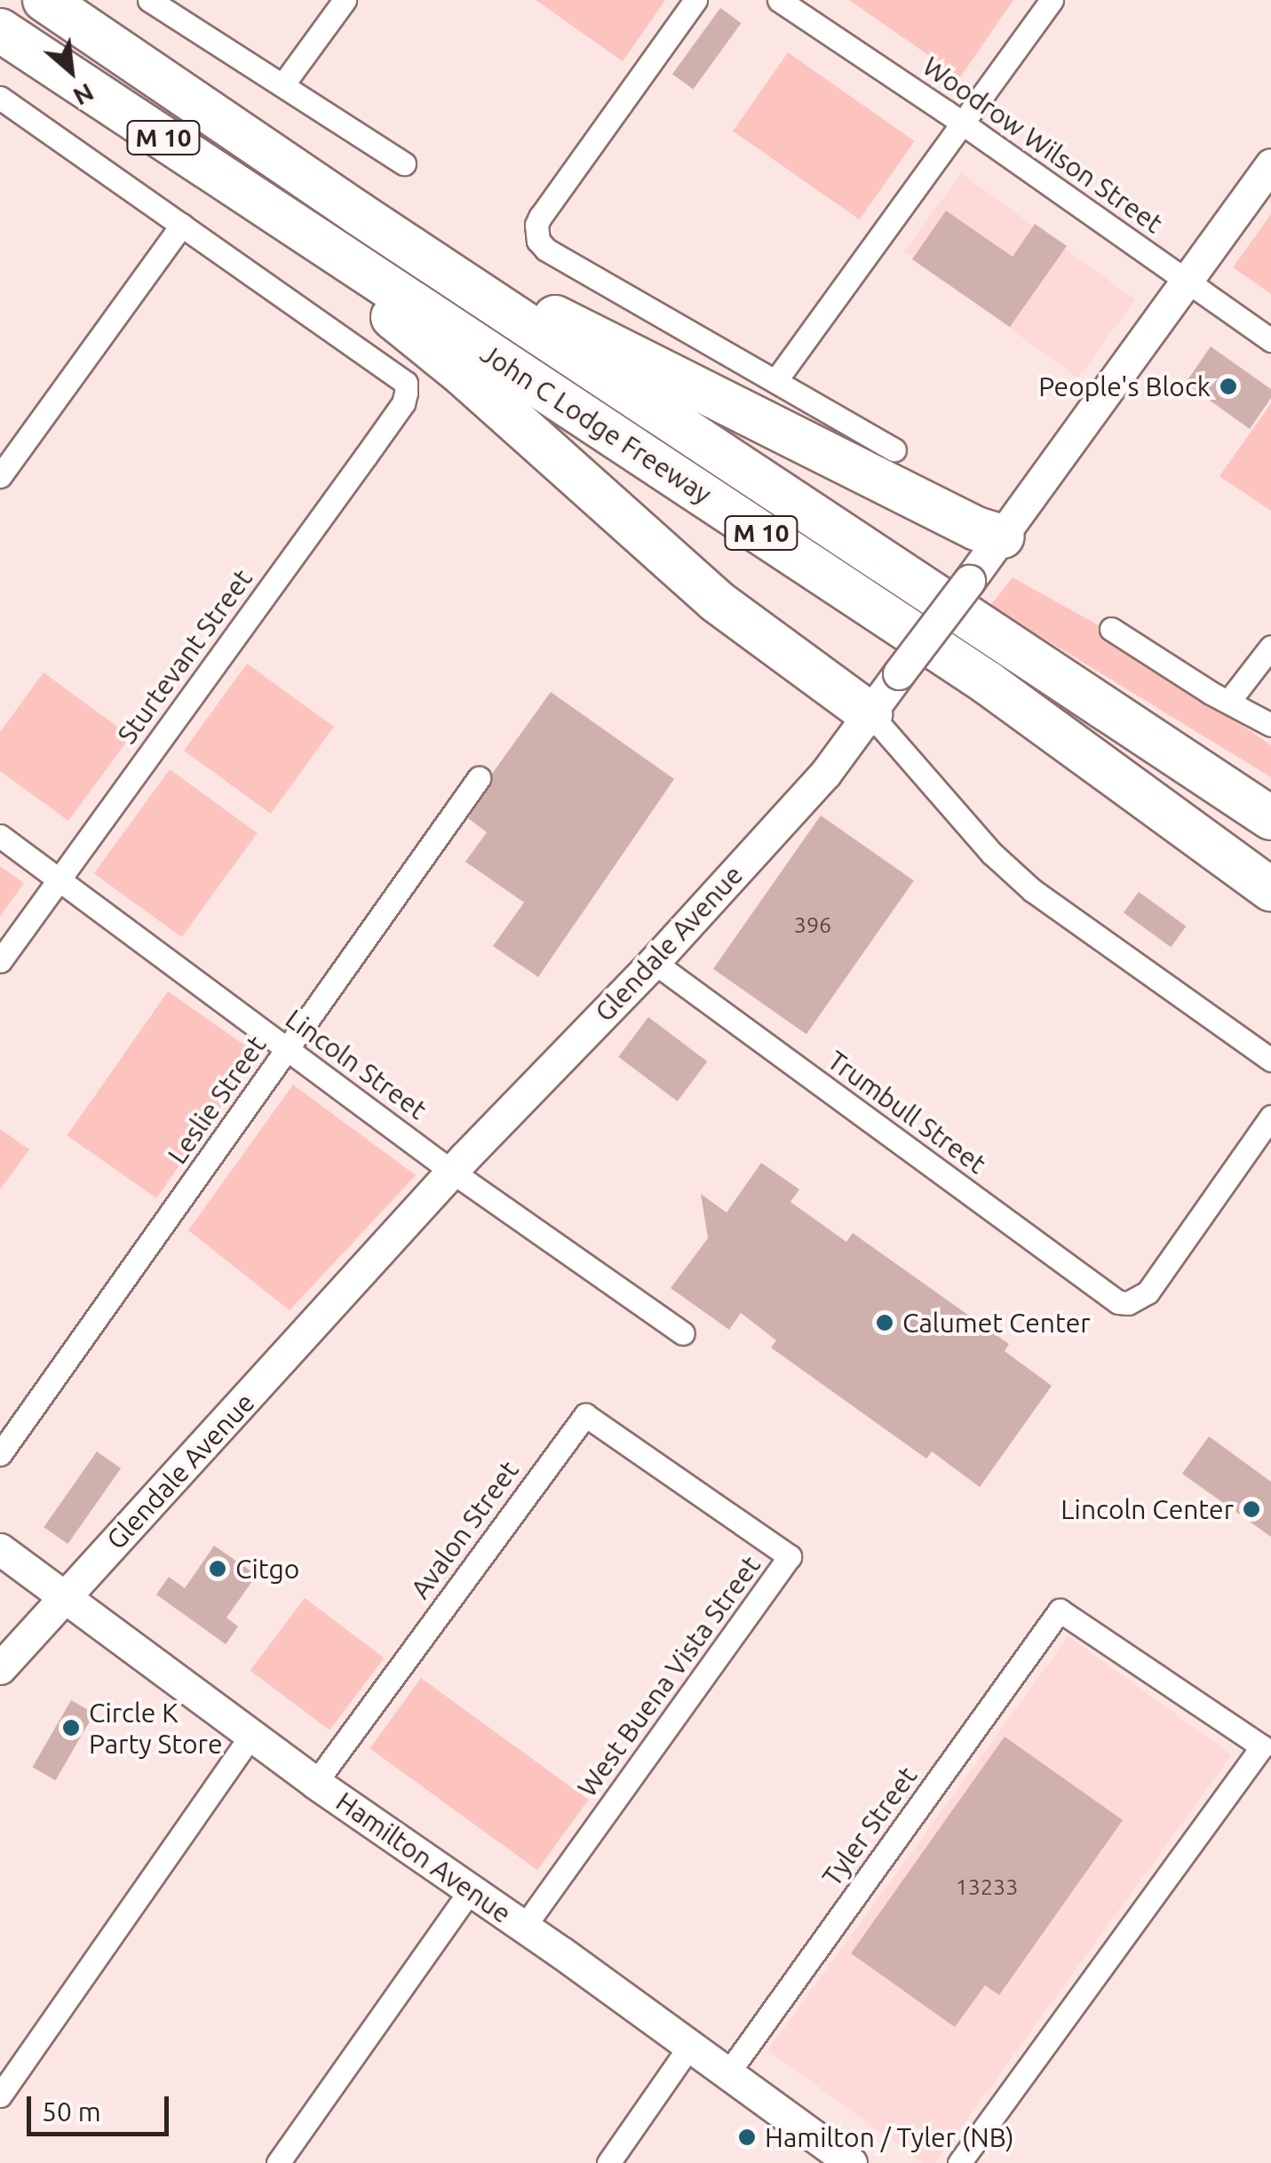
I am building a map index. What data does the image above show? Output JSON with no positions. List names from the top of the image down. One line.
{"streets":{"highway":["M 10","John C Lodge Freeway"],"street":["Woodrow Wilson Street","Sturtevant Street","Glendale Avenue","Lincoln Street","Leslie Street","Trumbull Street","Avalon Street","West Buena Vista Street","Tyler Street","Hamilton Avenue"]},"crossings":[["Woodrow Wilson Street","Glendale Avenue"],["Sturtevant Street","Lincoln Street"],["Glendale Avenue","Lincoln Street"],["Glendale Avenue","Trumbull Street"],["Glendale Avenue","Hamilton Avenue"],["Lincoln Street","Leslie Street"],["Avalon Street","West Buena Vista Street"],["Avalon Street","Hamilton Avenue"],["West Buena Vista Street","Hamilton Avenue"],["Tyler Street","Hamilton Avenue"]],"places":["People's Block","Calumet Center","Lincoln Center","Citgo","Circle K Party Store","Hamilton / Tyler (NB)"],"house_numbers":["396","13233"],"scale_bar":"50 m","north":"bottom right"}
